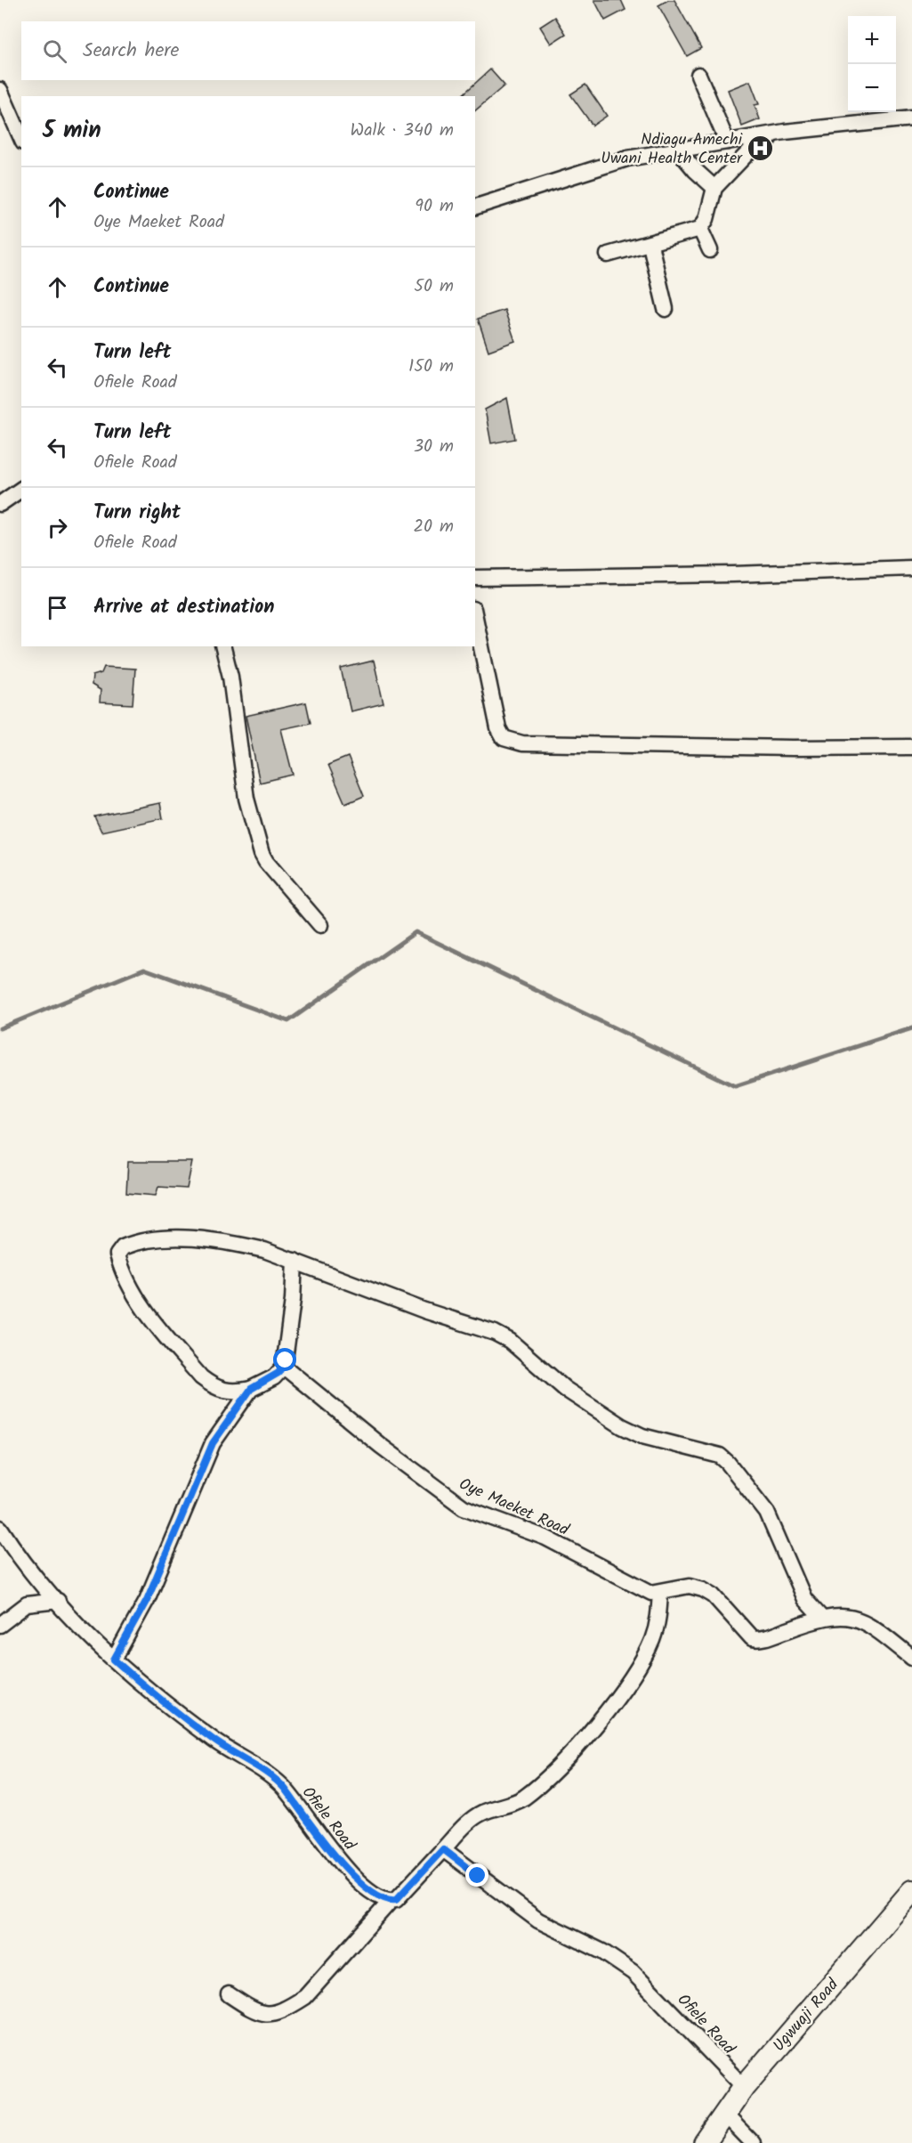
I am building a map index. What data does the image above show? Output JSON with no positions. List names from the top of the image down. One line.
{"streets":{"main road":["Ugwuaji Road"],"street":["Oye Maeket Road","Ofiele Road"]},"crossings":[["Ofiele Road","Ugwuaji Road"]],"places":{"hospital":["Ndiagu Amechi Uwani Health Center"]},"page":{"map_buttons":["+","−"],"search":"Search here","heading":["5 min","Walk · 340 m"],"list":[["Continue","Oye Maeket Road","90 m"],["Continue","50 m"],["Turn left","Ofiele Road","150 m"],["Turn left","Ofiele Road","30 m"],["Turn right","Ofiele Road","20 m"],"Arrive at destination"]}}
